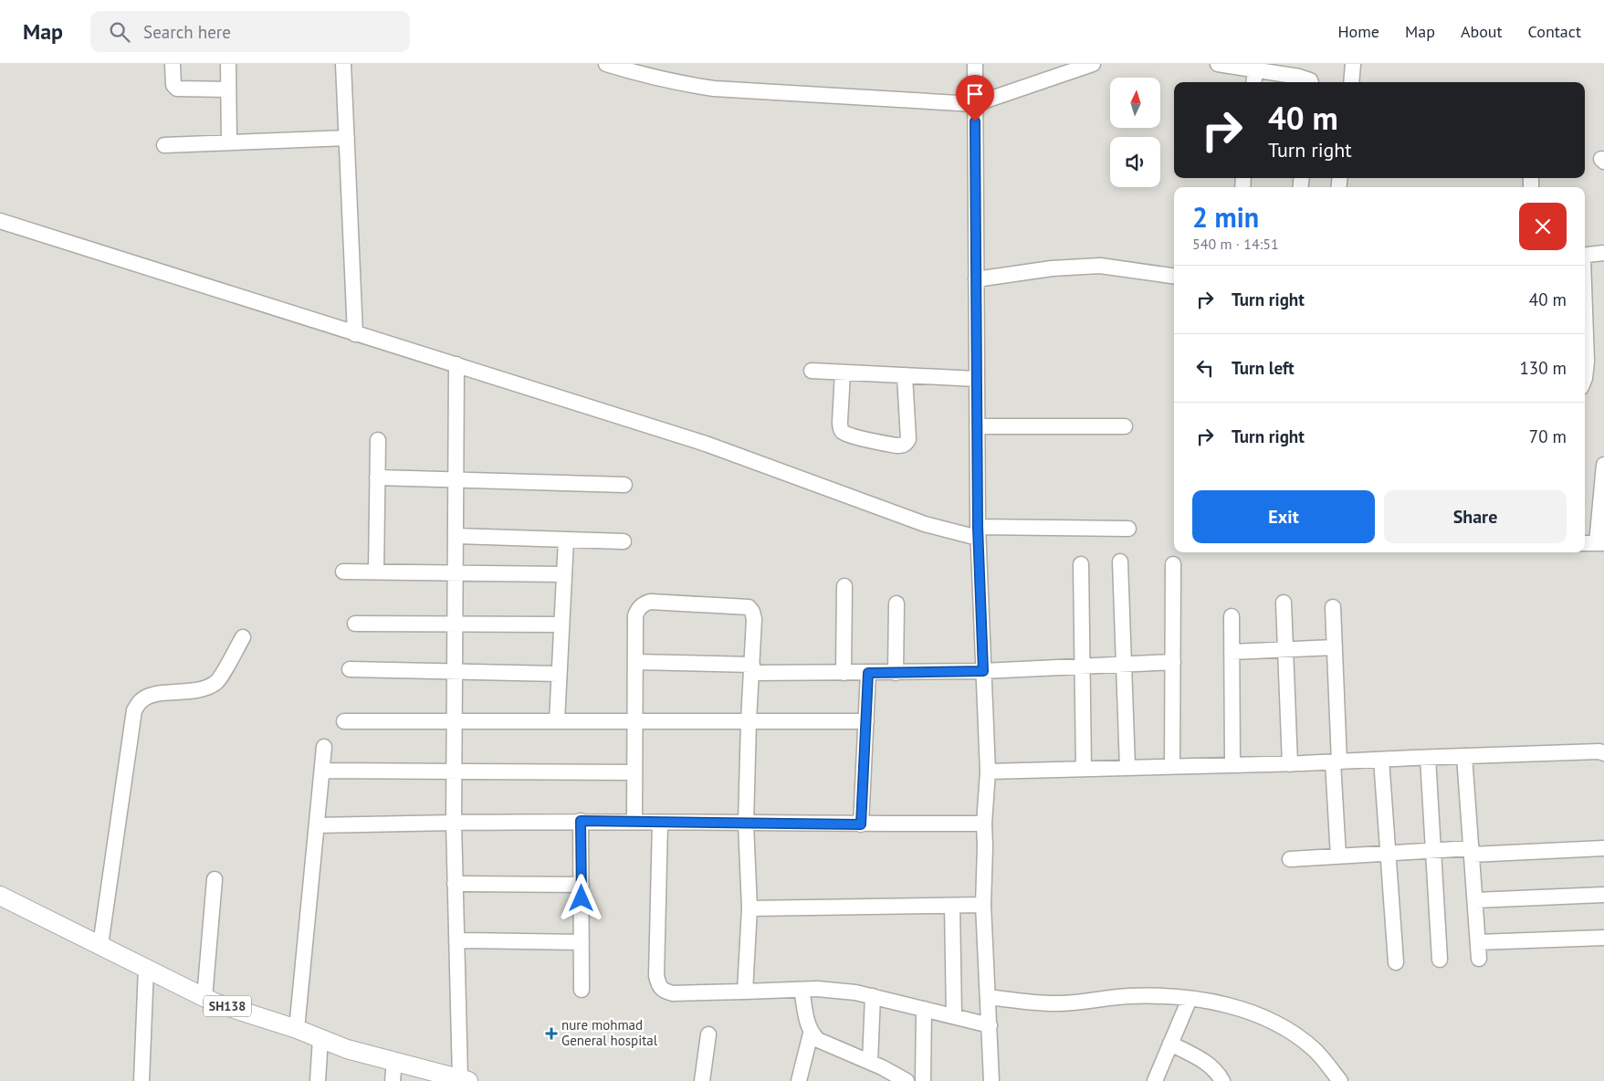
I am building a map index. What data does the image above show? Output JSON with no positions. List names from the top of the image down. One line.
{"streets":{"main road":["SH138"]},"places":{"health":["nure mohmad General hospital"]},"north":"top","page":{"header":"Map","search":"Search here","nav":["Home","Map","About","Contact"],"turn":["40 m","Turn right"],"heading":["2 min","540 m · 14:51"],"list":[{"name":"Turn right","value":"40 m"},{"name":"Turn left","value":"130 m"},{"name":"Turn right","value":"70 m"}],"buttons":["Exit","Share"]}}
